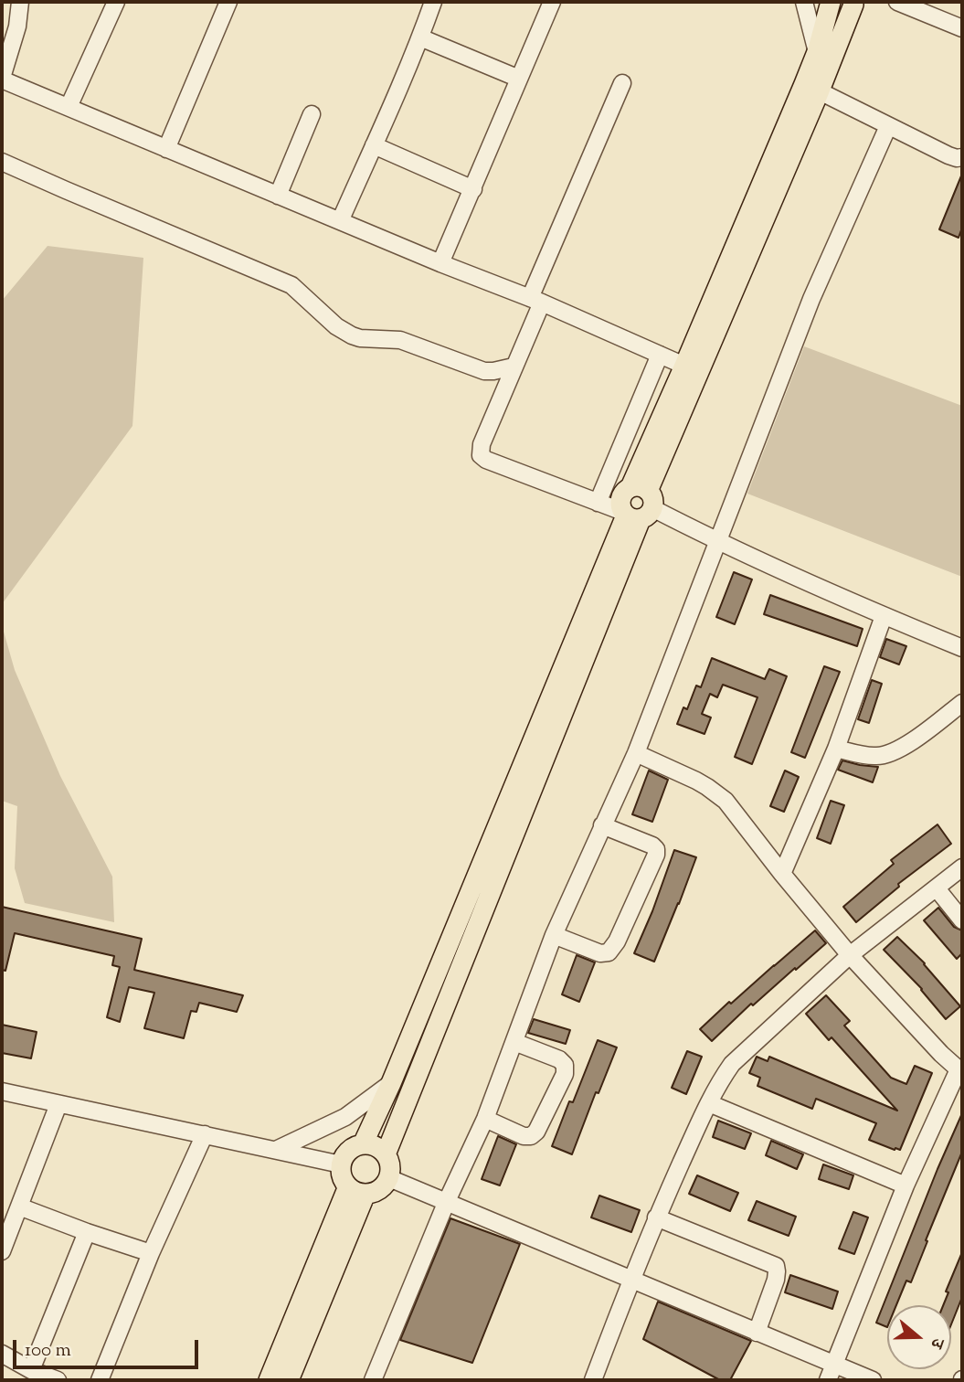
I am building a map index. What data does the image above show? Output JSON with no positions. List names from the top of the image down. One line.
{"scale_bar":"100 m","north":"right"}
